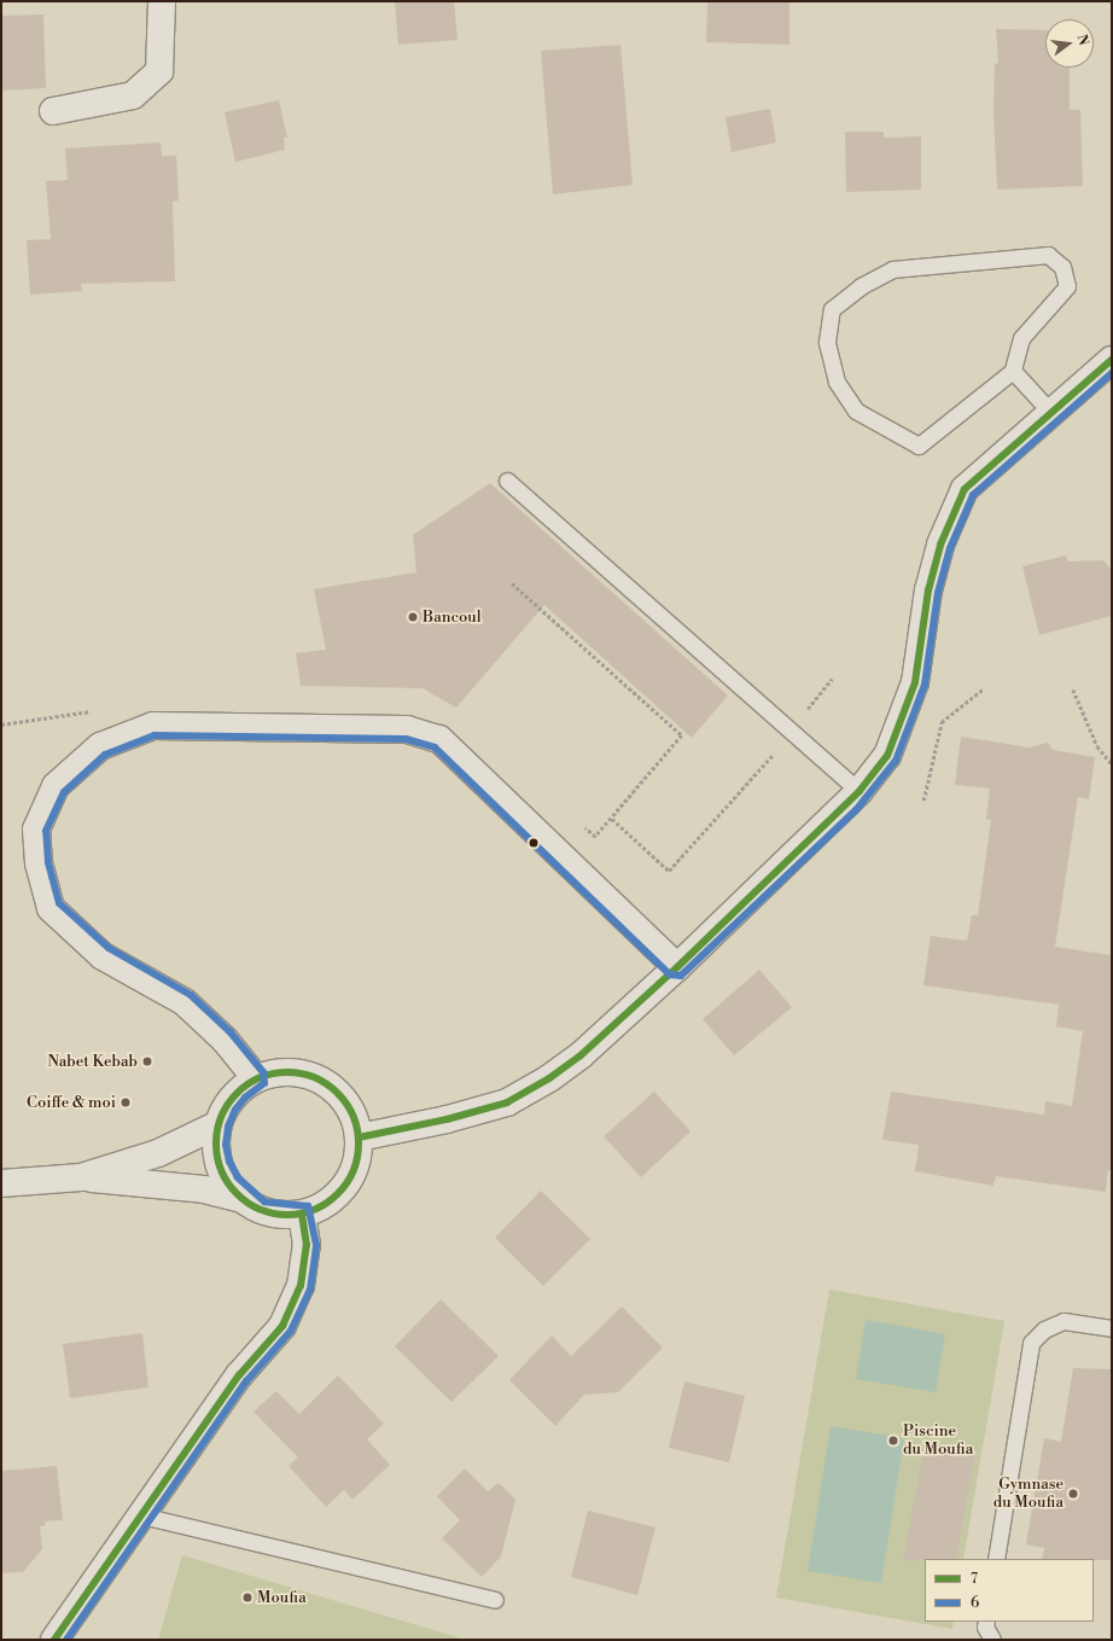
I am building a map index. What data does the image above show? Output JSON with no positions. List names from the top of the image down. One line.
{"places":["Bancoul","Nabet Kebab","Coiffe & moi","Piscine du Moufia","Gymnase du Moufia","Moufia"],"lines":["transit line 7","transit line 6"],"legend":["7","6"],"north":"right"}
